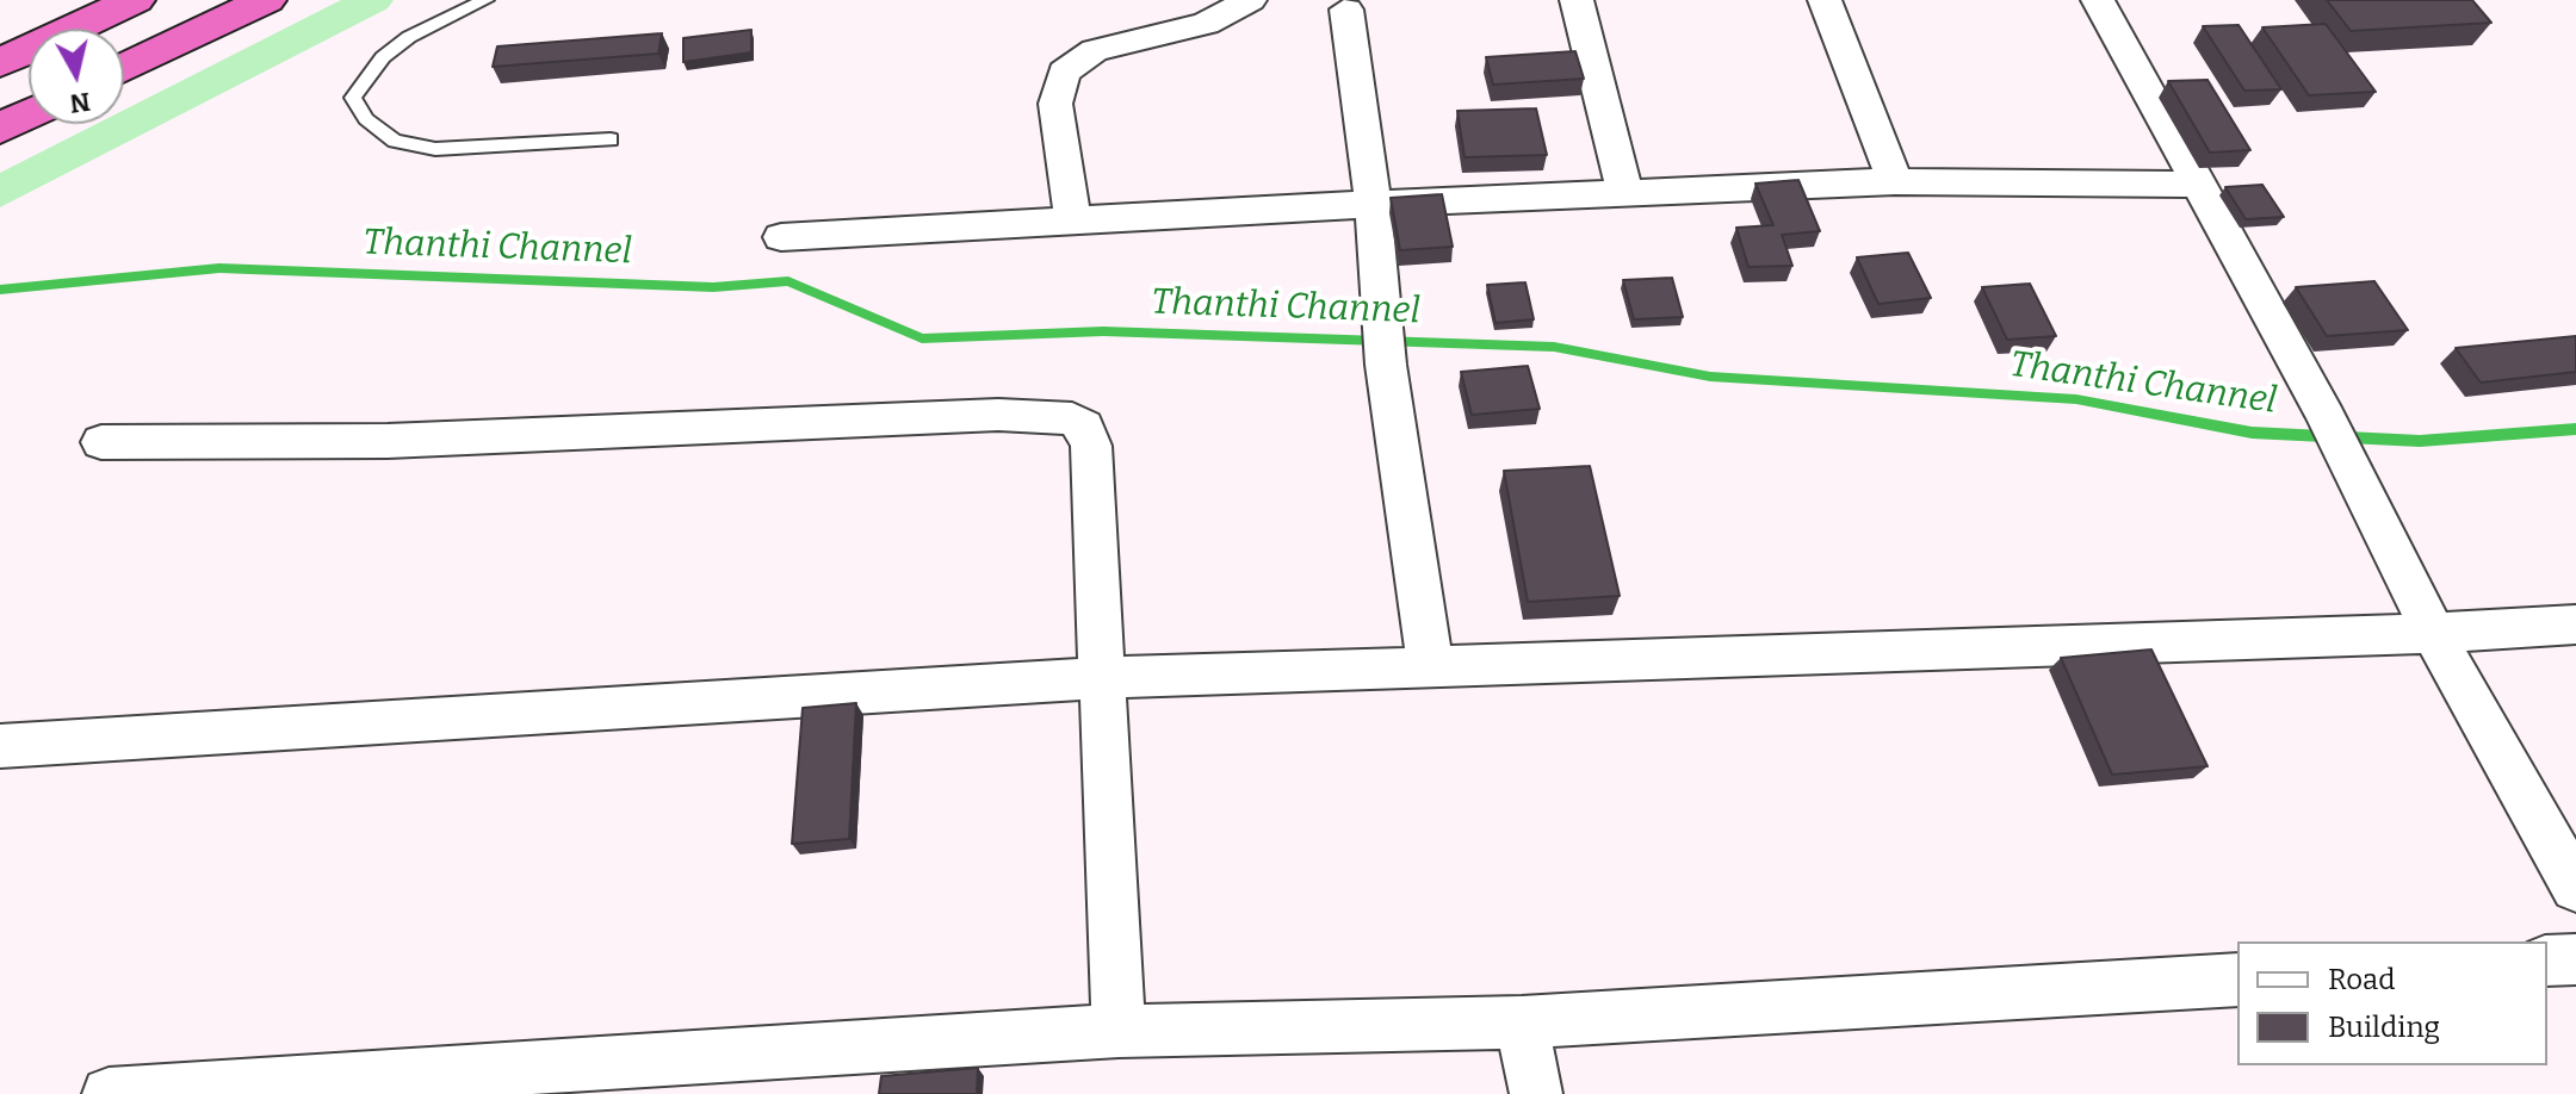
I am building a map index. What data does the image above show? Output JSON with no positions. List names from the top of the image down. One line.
{"water":["Thanthi Channel"],"legend":["Road","Building"],"north":"bottom"}
